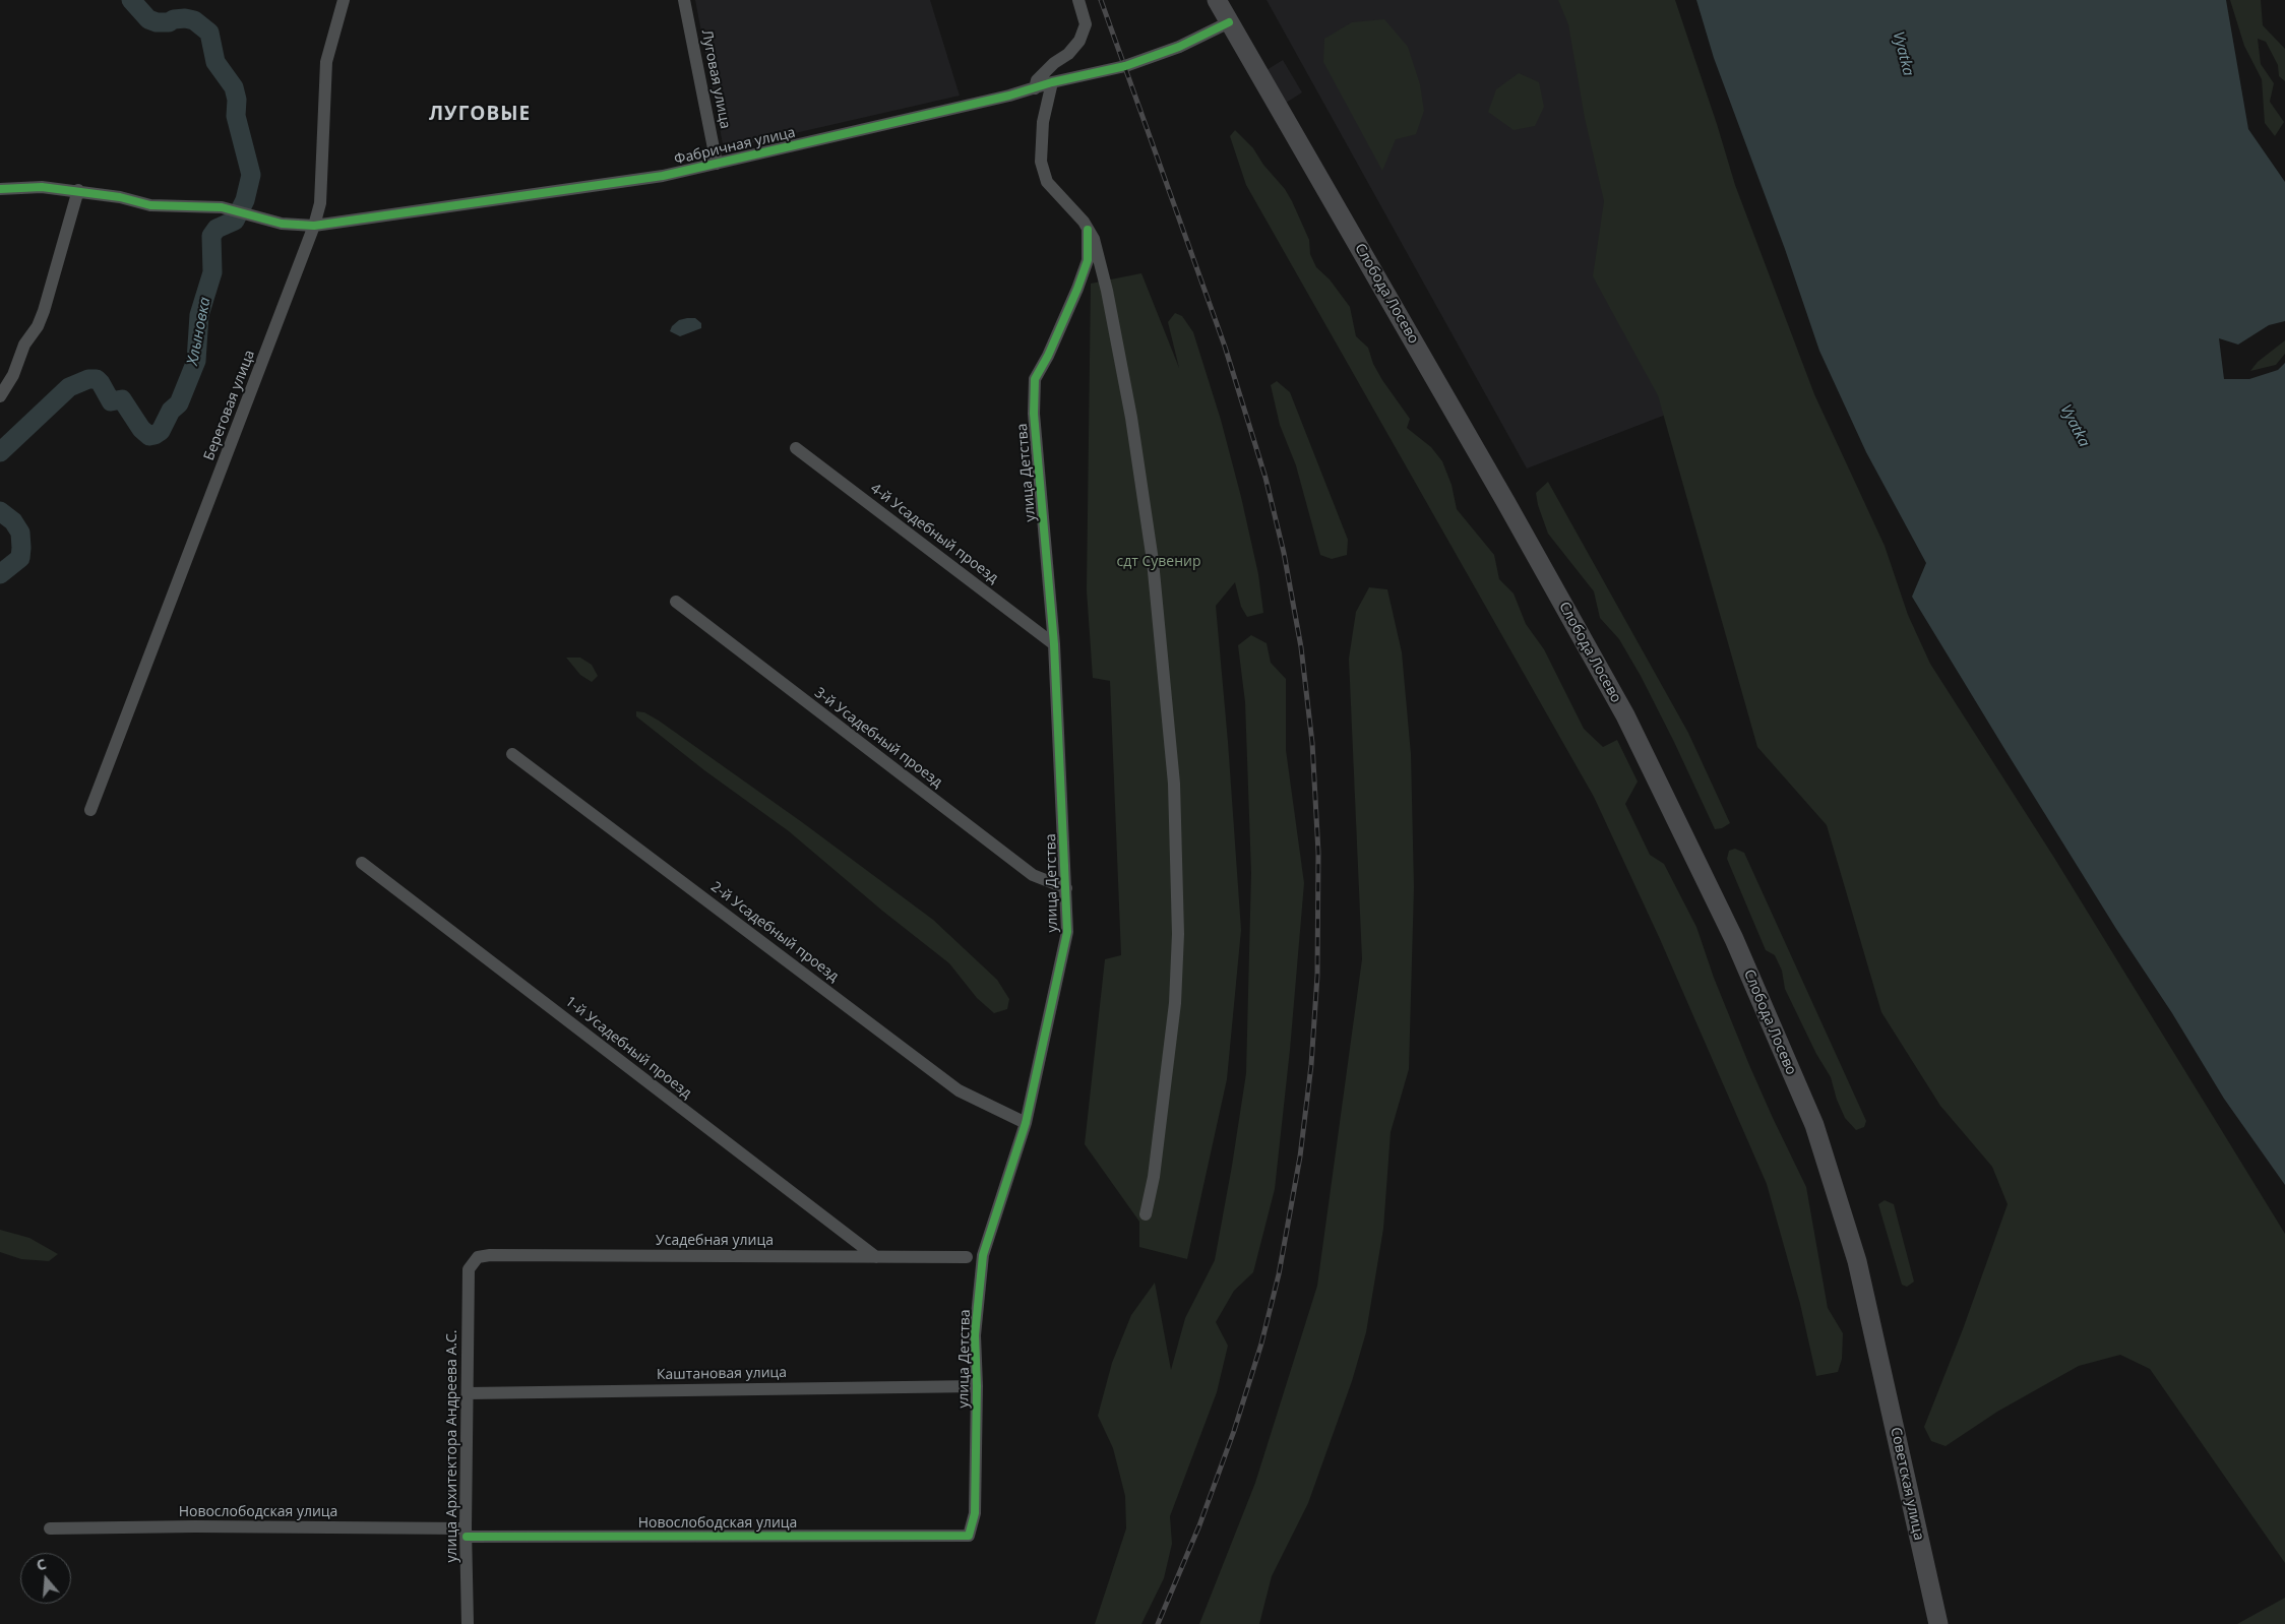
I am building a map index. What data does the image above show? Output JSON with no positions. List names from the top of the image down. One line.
{"streets":{"main road":["Слобода Лосево","Советская улица"],"street":["Луговая улица","Фабричная улица","Береговая улица","улица Детства","4-й Усадебный проезд","3-й Усадебный проезд","2-й Усадебный проезд","1-й Усадебный проезд","Усадебная улица","Каштановая улица","улица Архитектора Андреева А.С.","Новослободская улица"]},"crossings":[["Луговая улица","Фабричная улица"],["Фабричная улица","Слобода Лосево"],["Фабричная улица","Береговая улица"],["Слобода Лосево","Советская улица"],["улица Детства","4-й Усадебный проезд"],["улица Детства","3-й Усадебный проезд"],["улица Детства","2-й Усадебный проезд"],["улица Детства","Каштановая улица"],["улица Детства","Новослободская улица"],["1-й Усадебный проезд","Усадебная улица"],["Усадебная улица","улица Архитектора Андреева А.С."],["Каштановая улица","улица Архитектора Андреева А.С."],["улица Архитектора Андреева А.С.","Новослободская улица"]],"districts":["ЛУГОВЫЕ"],"water":["Vyatka","Хлыновка"],"parks":["сдт Сувенир"],"north":"top"}
